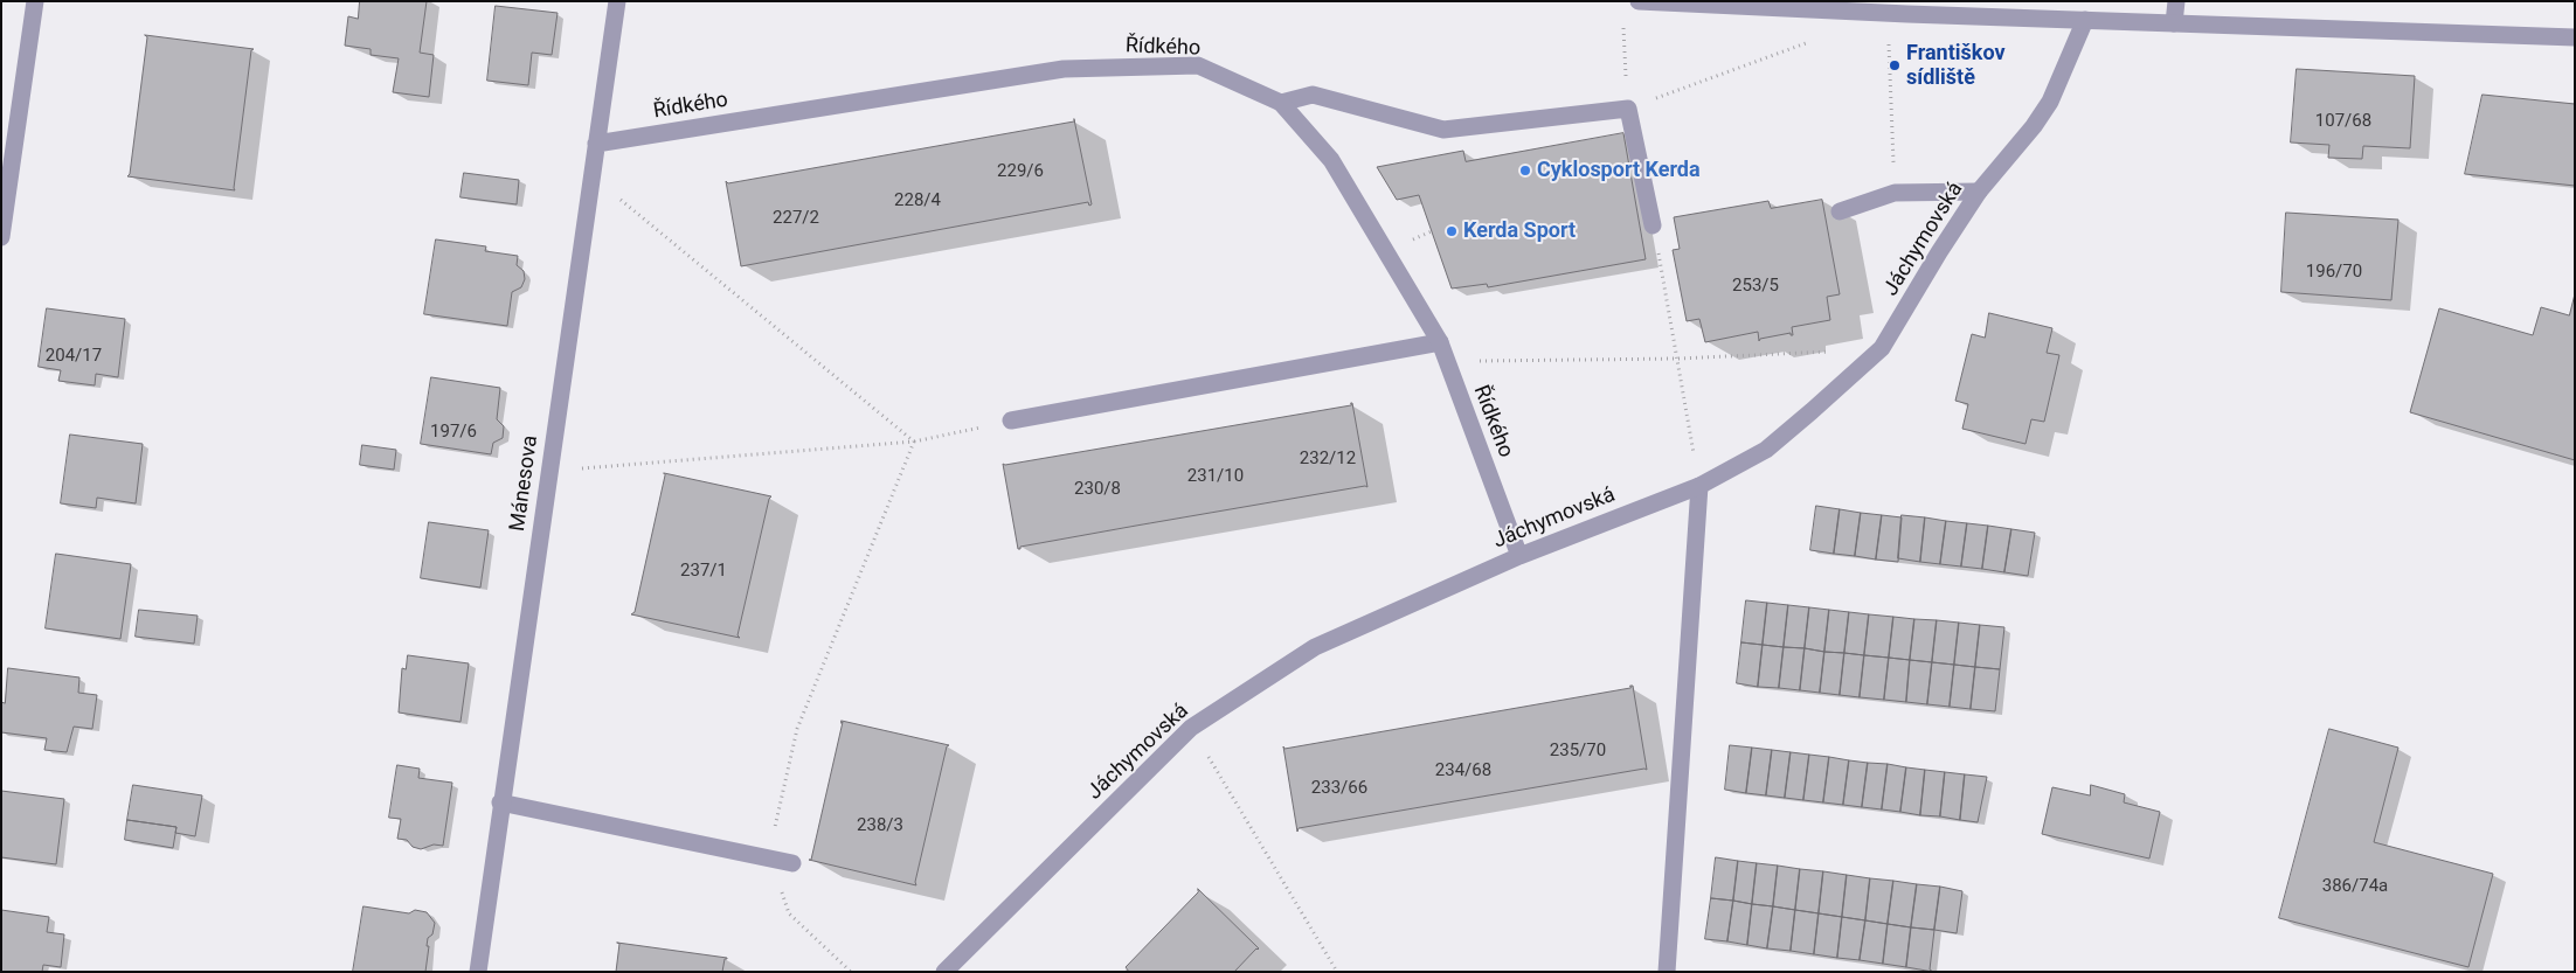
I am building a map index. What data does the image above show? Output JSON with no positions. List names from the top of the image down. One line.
{"streets":{"street":["Řídkého","Jáchymovská","Mánesova"]},"crossings":[["Řídkého","Jáchymovská"],["Řídkého","Mánesova"]],"places":["Františkov sídliště","Cyklosport Kerda","Kerda Sport"],"house_numbers":["107/68","229/6","228/4","227/2","196/70","253/5","204/17","197/6","232/12","231/10","230/8","237/1","235/70","234/68","233/66","238/3","386/74a"]}
